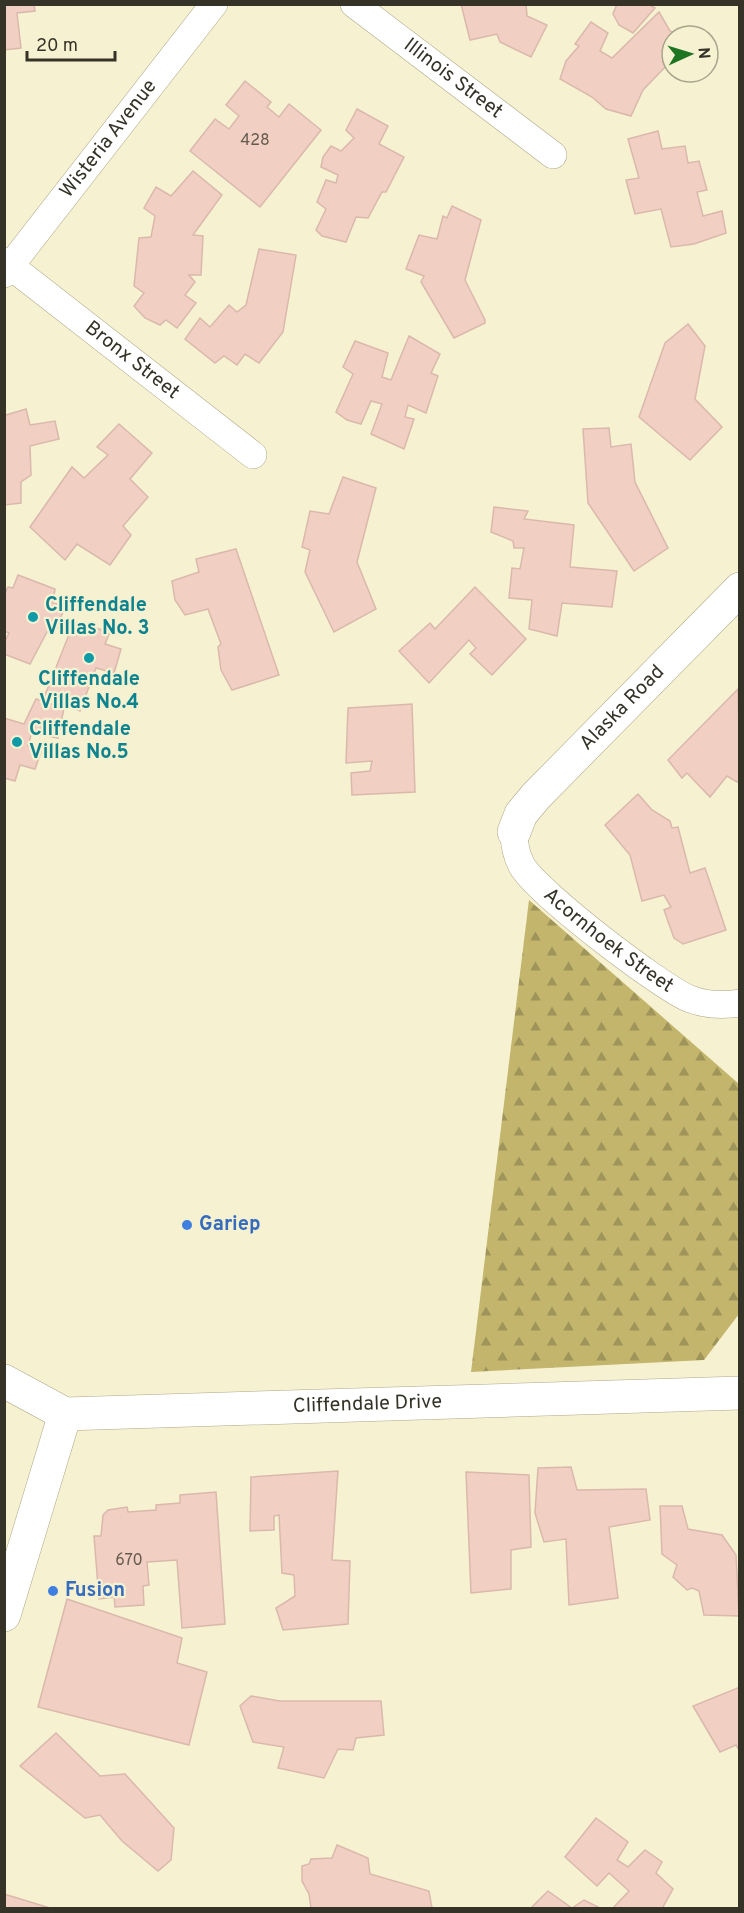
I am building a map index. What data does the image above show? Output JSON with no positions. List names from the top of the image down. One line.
{"streets":{"street":["Illinois Street","Wisteria Avenue","Bronx Street","Alaska Road","Acornhoek Street","Cliffendale Drive"]},"crossings":[["Wisteria Avenue","Bronx Street"],["Alaska Road","Acornhoek Street"]],"places":["Cliffendale Villas No. 3","Cliffendale Villas No.4","Cliffendale Villas No.5","Gariep","Fusion"],"house_numbers":["428","670"],"scale_bar":"20 m","north":"right"}
